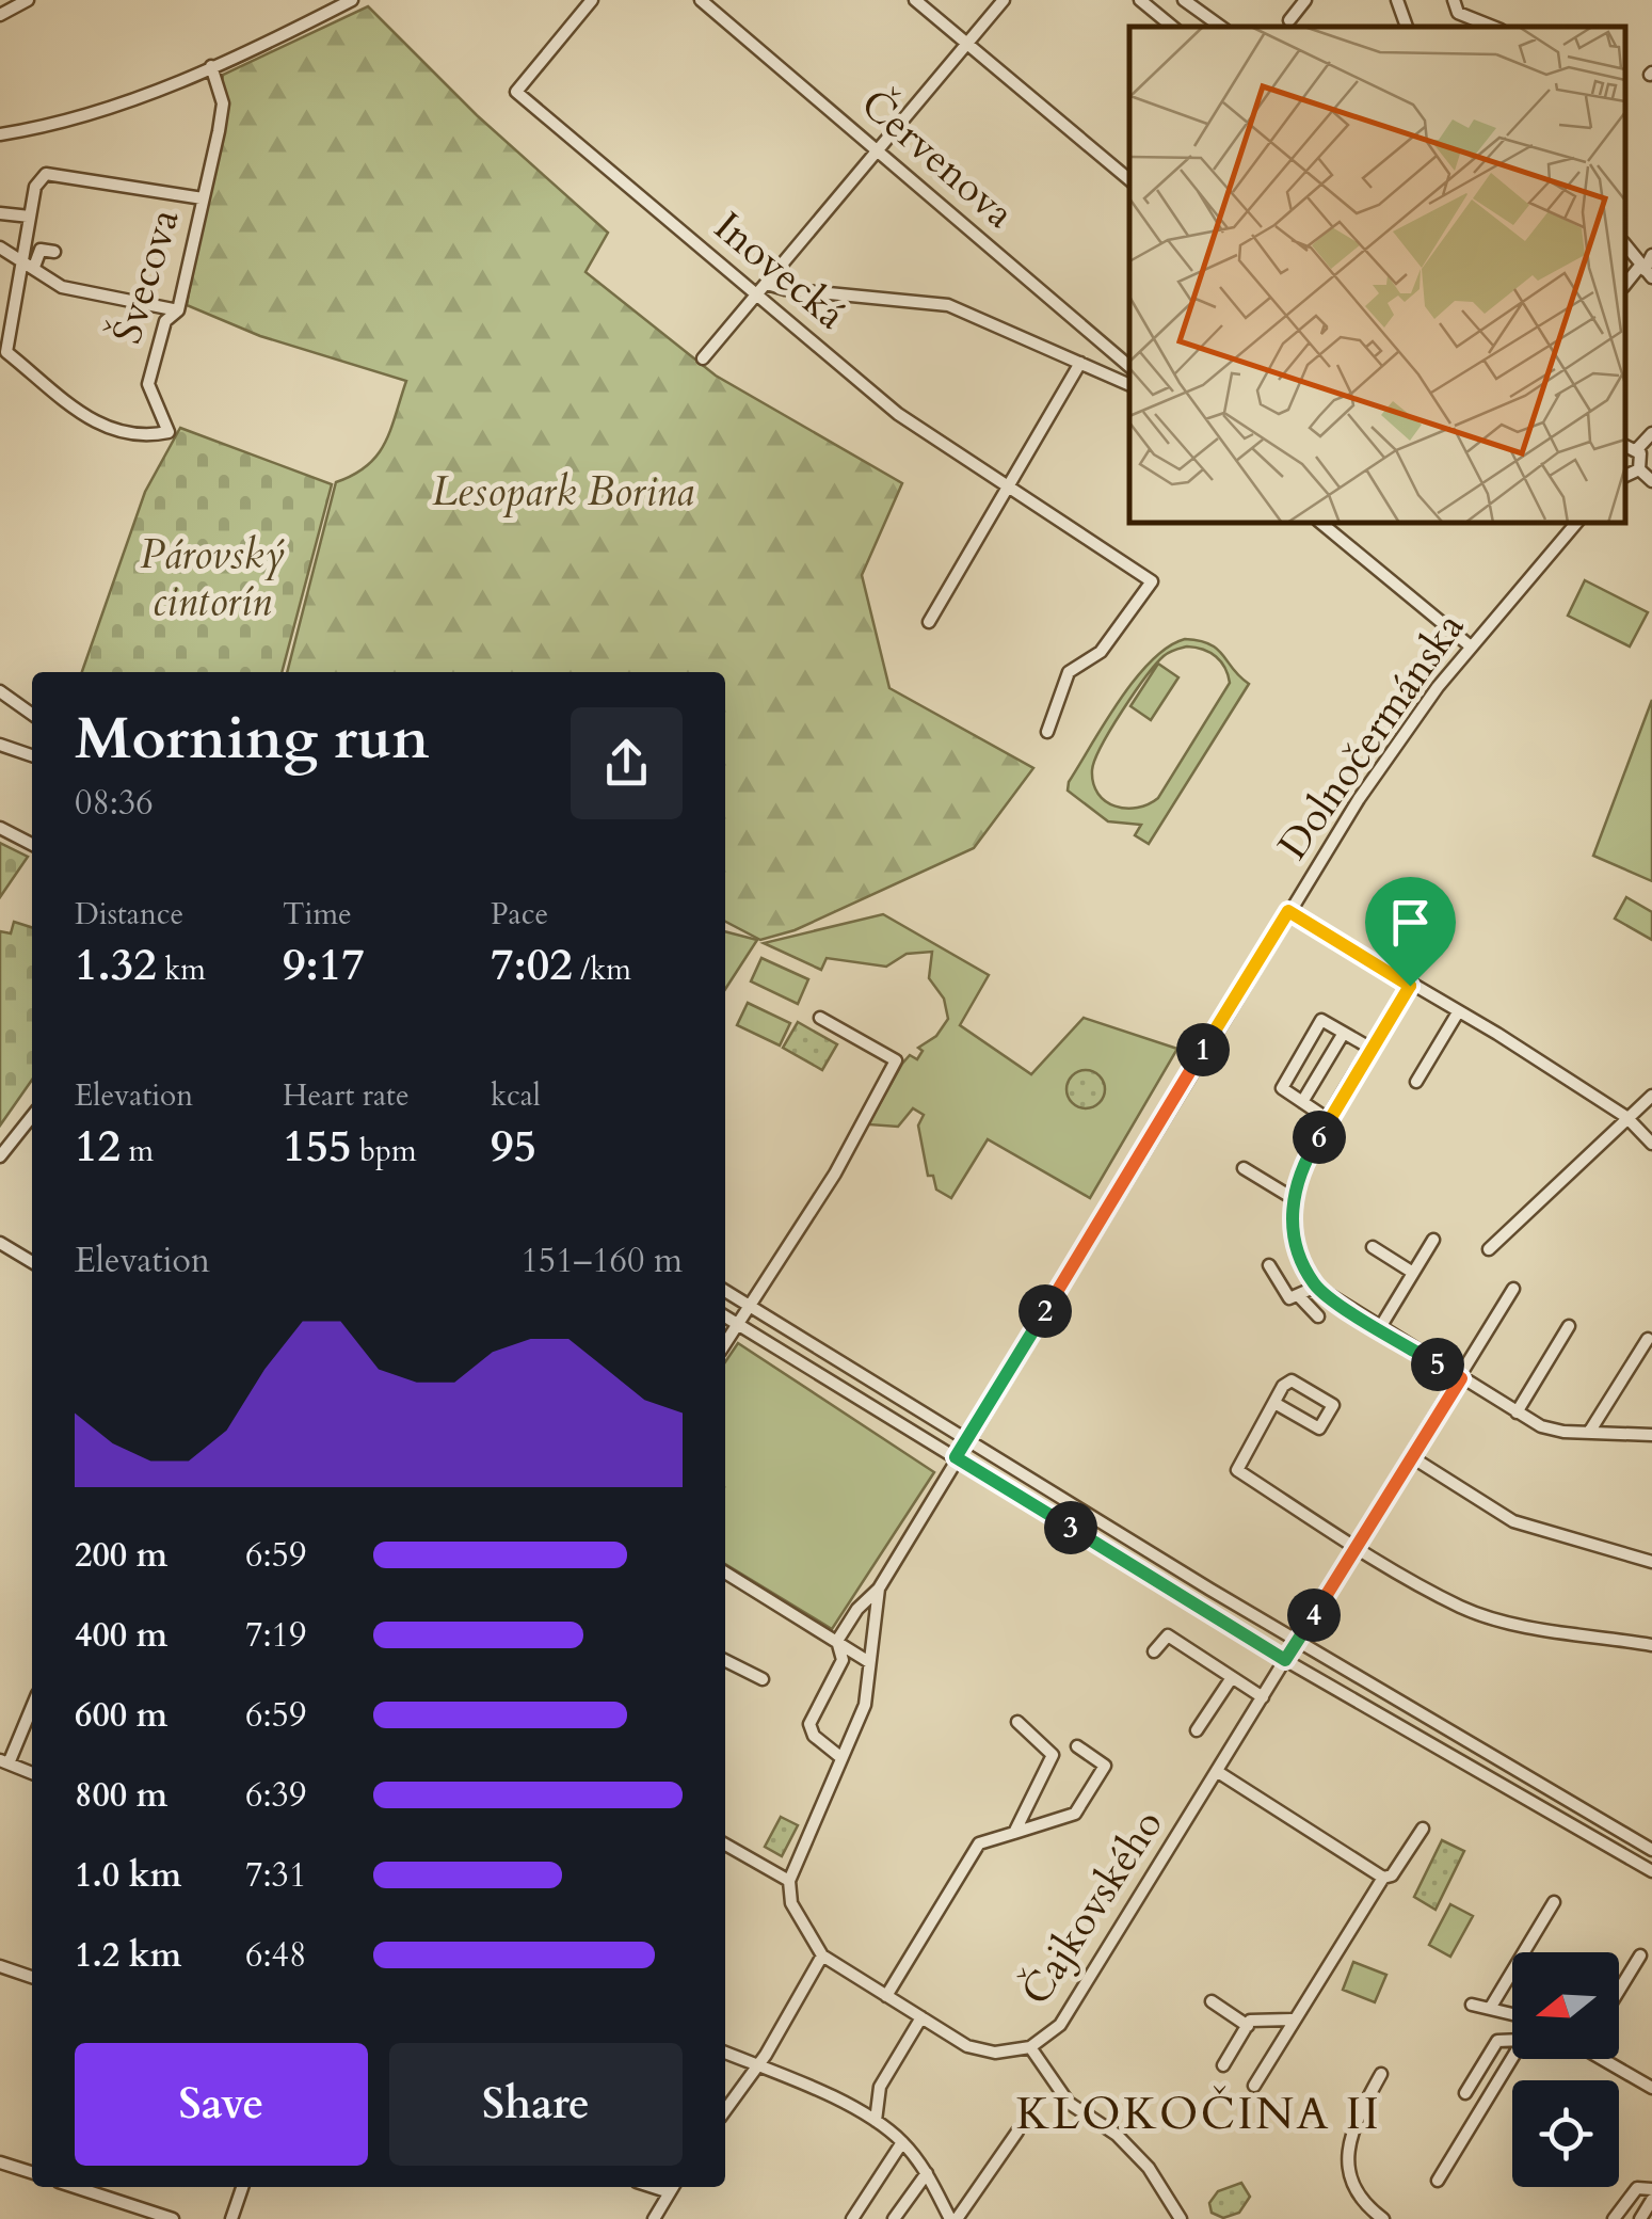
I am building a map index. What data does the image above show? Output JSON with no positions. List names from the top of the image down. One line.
{"streets":{"street":["Červenova","Inovecká","Švecova","Dolnočermánska","Čajkovského"]},"districts":["KLOKOČINA II"],"parks":["Lesopark Borina","Párovský cintorín"],"north":"left","page":{"heading":["Morning run","08:36"],"stats":[["Distance","1.32 km"],["Time","9:17"],["Pace","7:02 /km"],["Elevation","12 m"],["Heart rate","155 bpm"],["kcal","95"]],"pins":["1","6","2","5","3","4"],"chart":["Elevation","151–160 m"],"list":[{"name":"200 m","note":"6:59"},{"name":"400 m","note":"7:19"},{"name":"600 m","note":"6:59"},{"name":"800 m","note":"6:39"},{"name":"1.0 km","note":"7:31"},{"name":"1.2 km","note":"6:48"}],"buttons":["Save","Share"]}}
